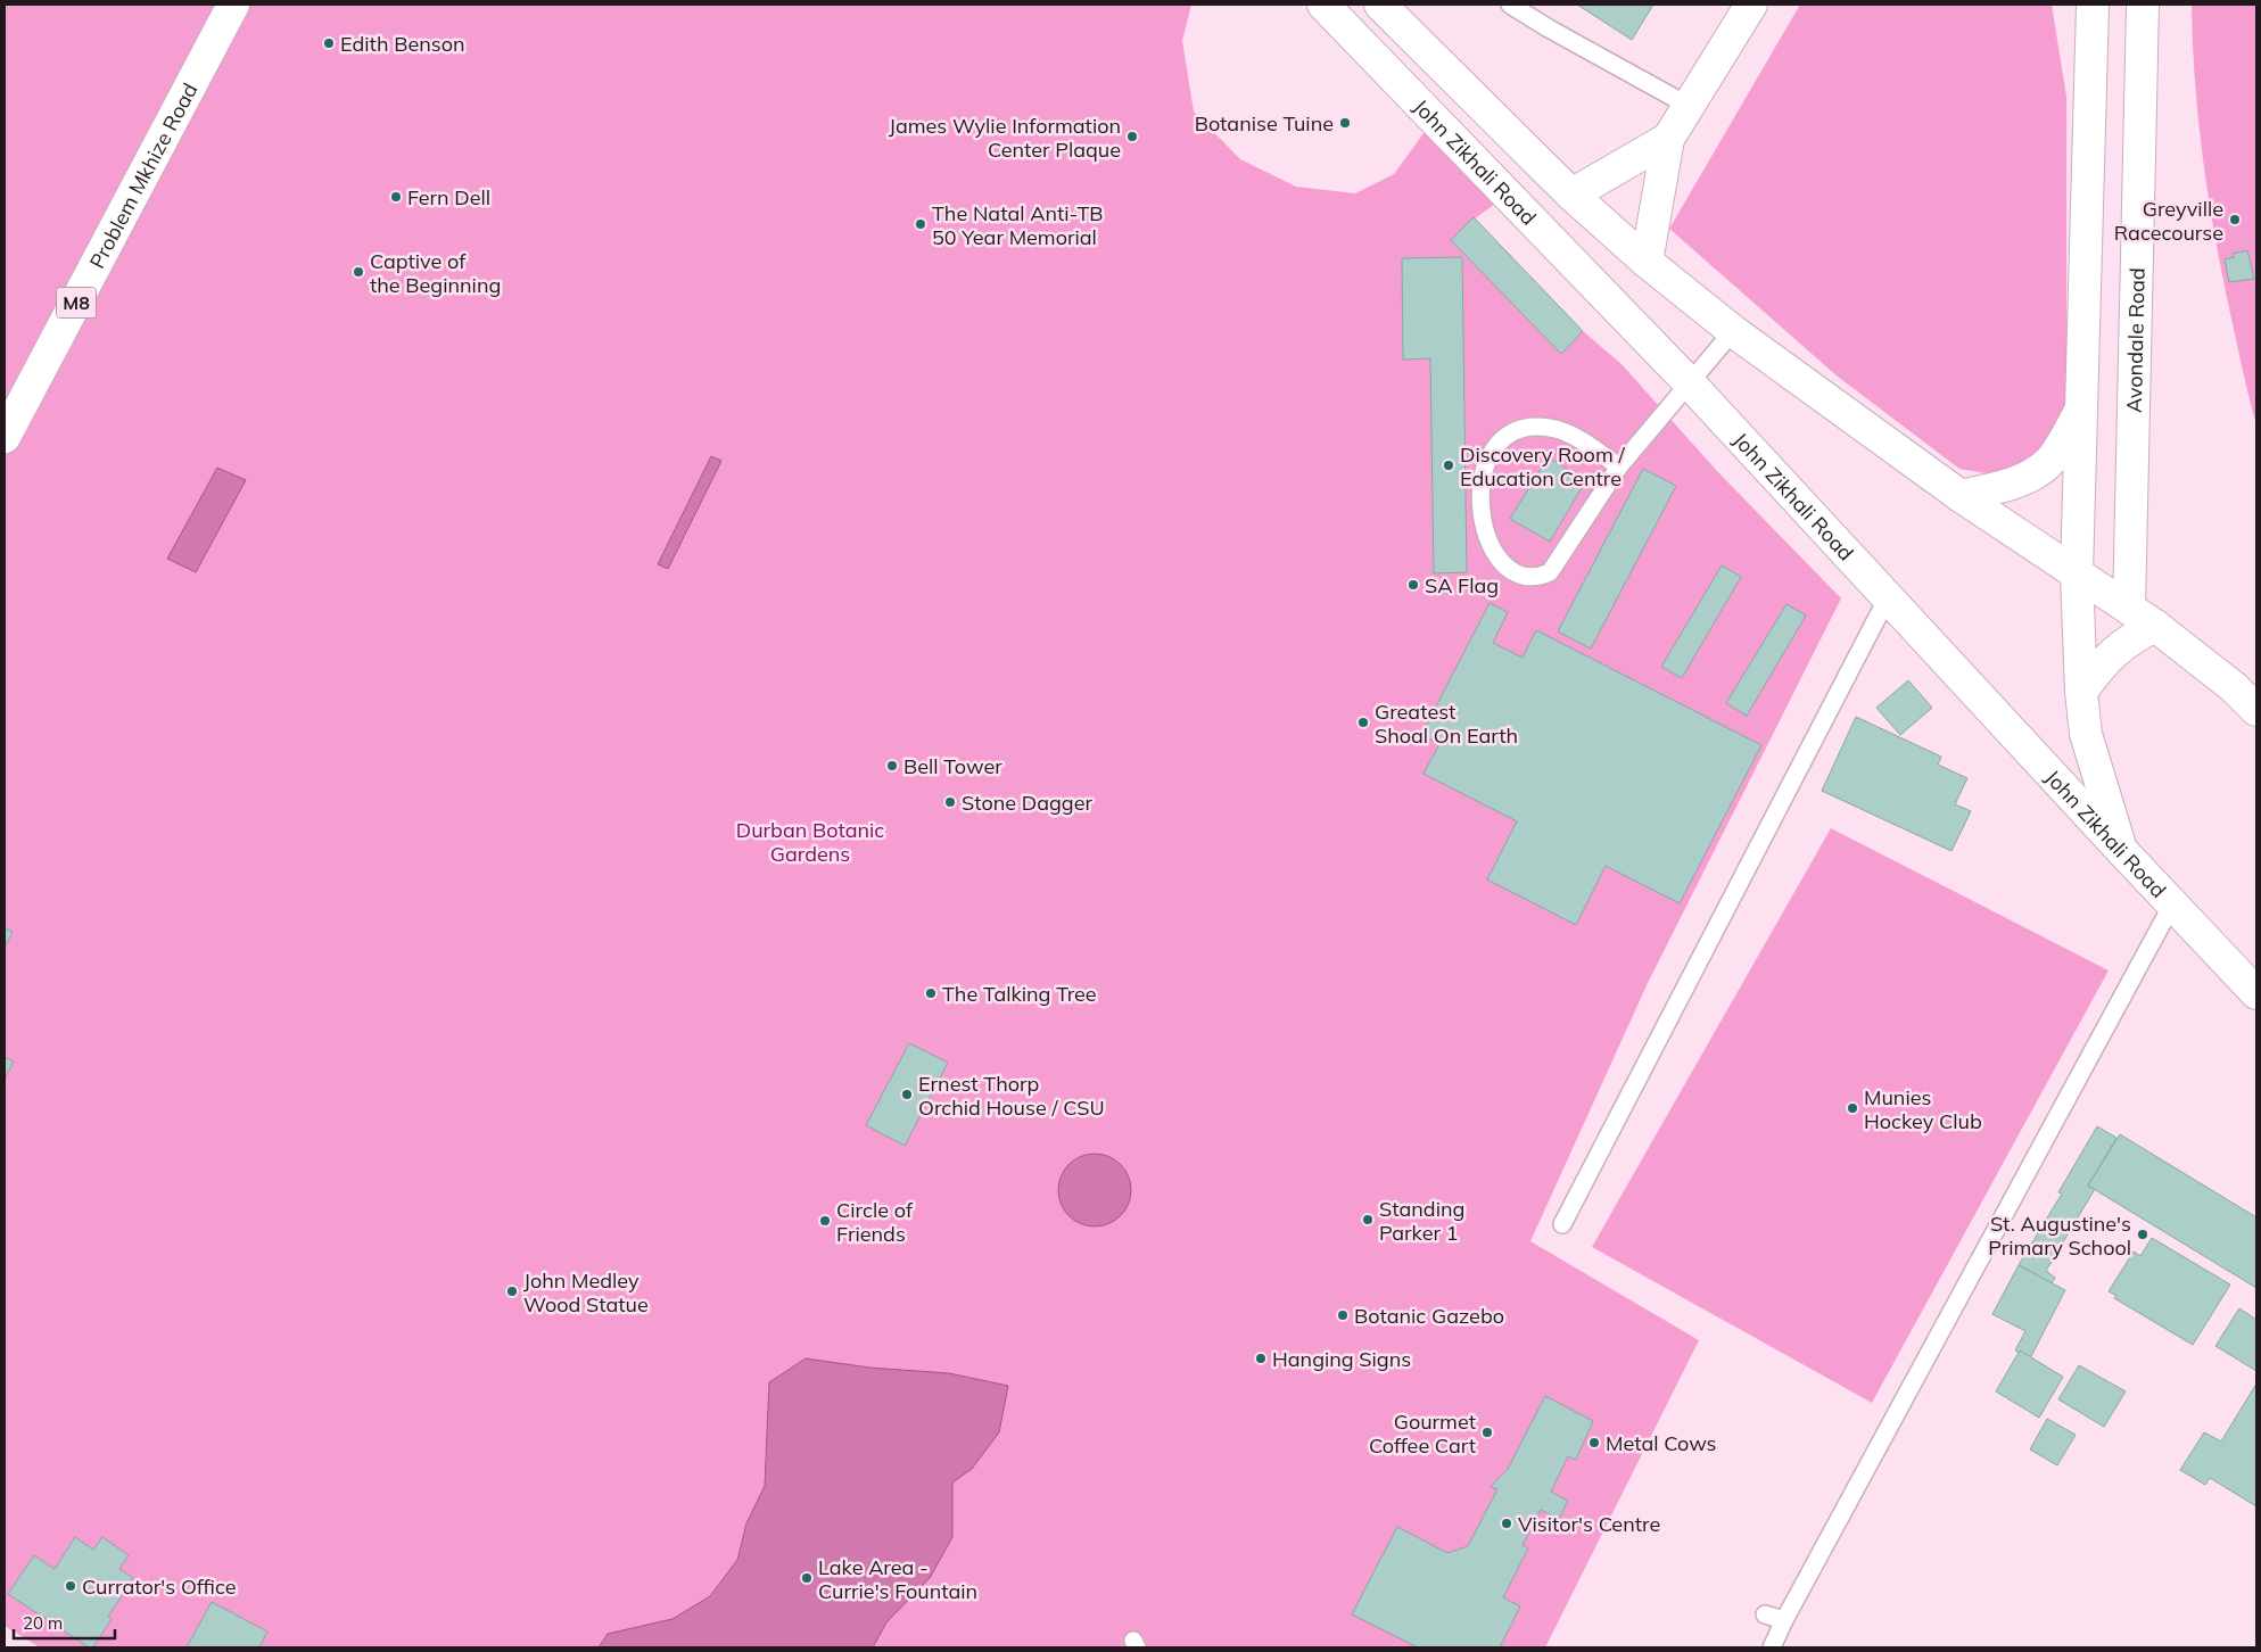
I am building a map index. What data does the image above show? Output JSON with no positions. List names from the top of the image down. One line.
{"streets":{"main road":["John Zikhali Road","Problem Mkhize Road","M8","Avondale Road"]},"crossings":[["John Zikhali Road","Avondale Road"]],"parks":["Durban Botanic Gardens"],"places":["Edith Benson","Botanise Tuine","James Wylie Information Center Plaque","Fern Dell","Greyville Racecourse","The Natal Anti-TB 50 Year Memorial","Captive of the Beginning","Discovery Room / Education Centre","SA Flag","Greatest Shoal On Earth","Bell Tower","Stone Dagger","The Talking Tree","Ernest Thorp Orchid House / CSU","Munies Hockey Club","Standing Parker 1","Circle of Friends","St. Augustine's Primary School","John Medley Wood Statue","Botanic Gazebo","Hanging Signs","Gourmet Coffee Cart","Metal Cows","Visitor's Centre","Lake Area - Currie's Fountain","Currator's Office"],"scale_bar":"20 m"}
